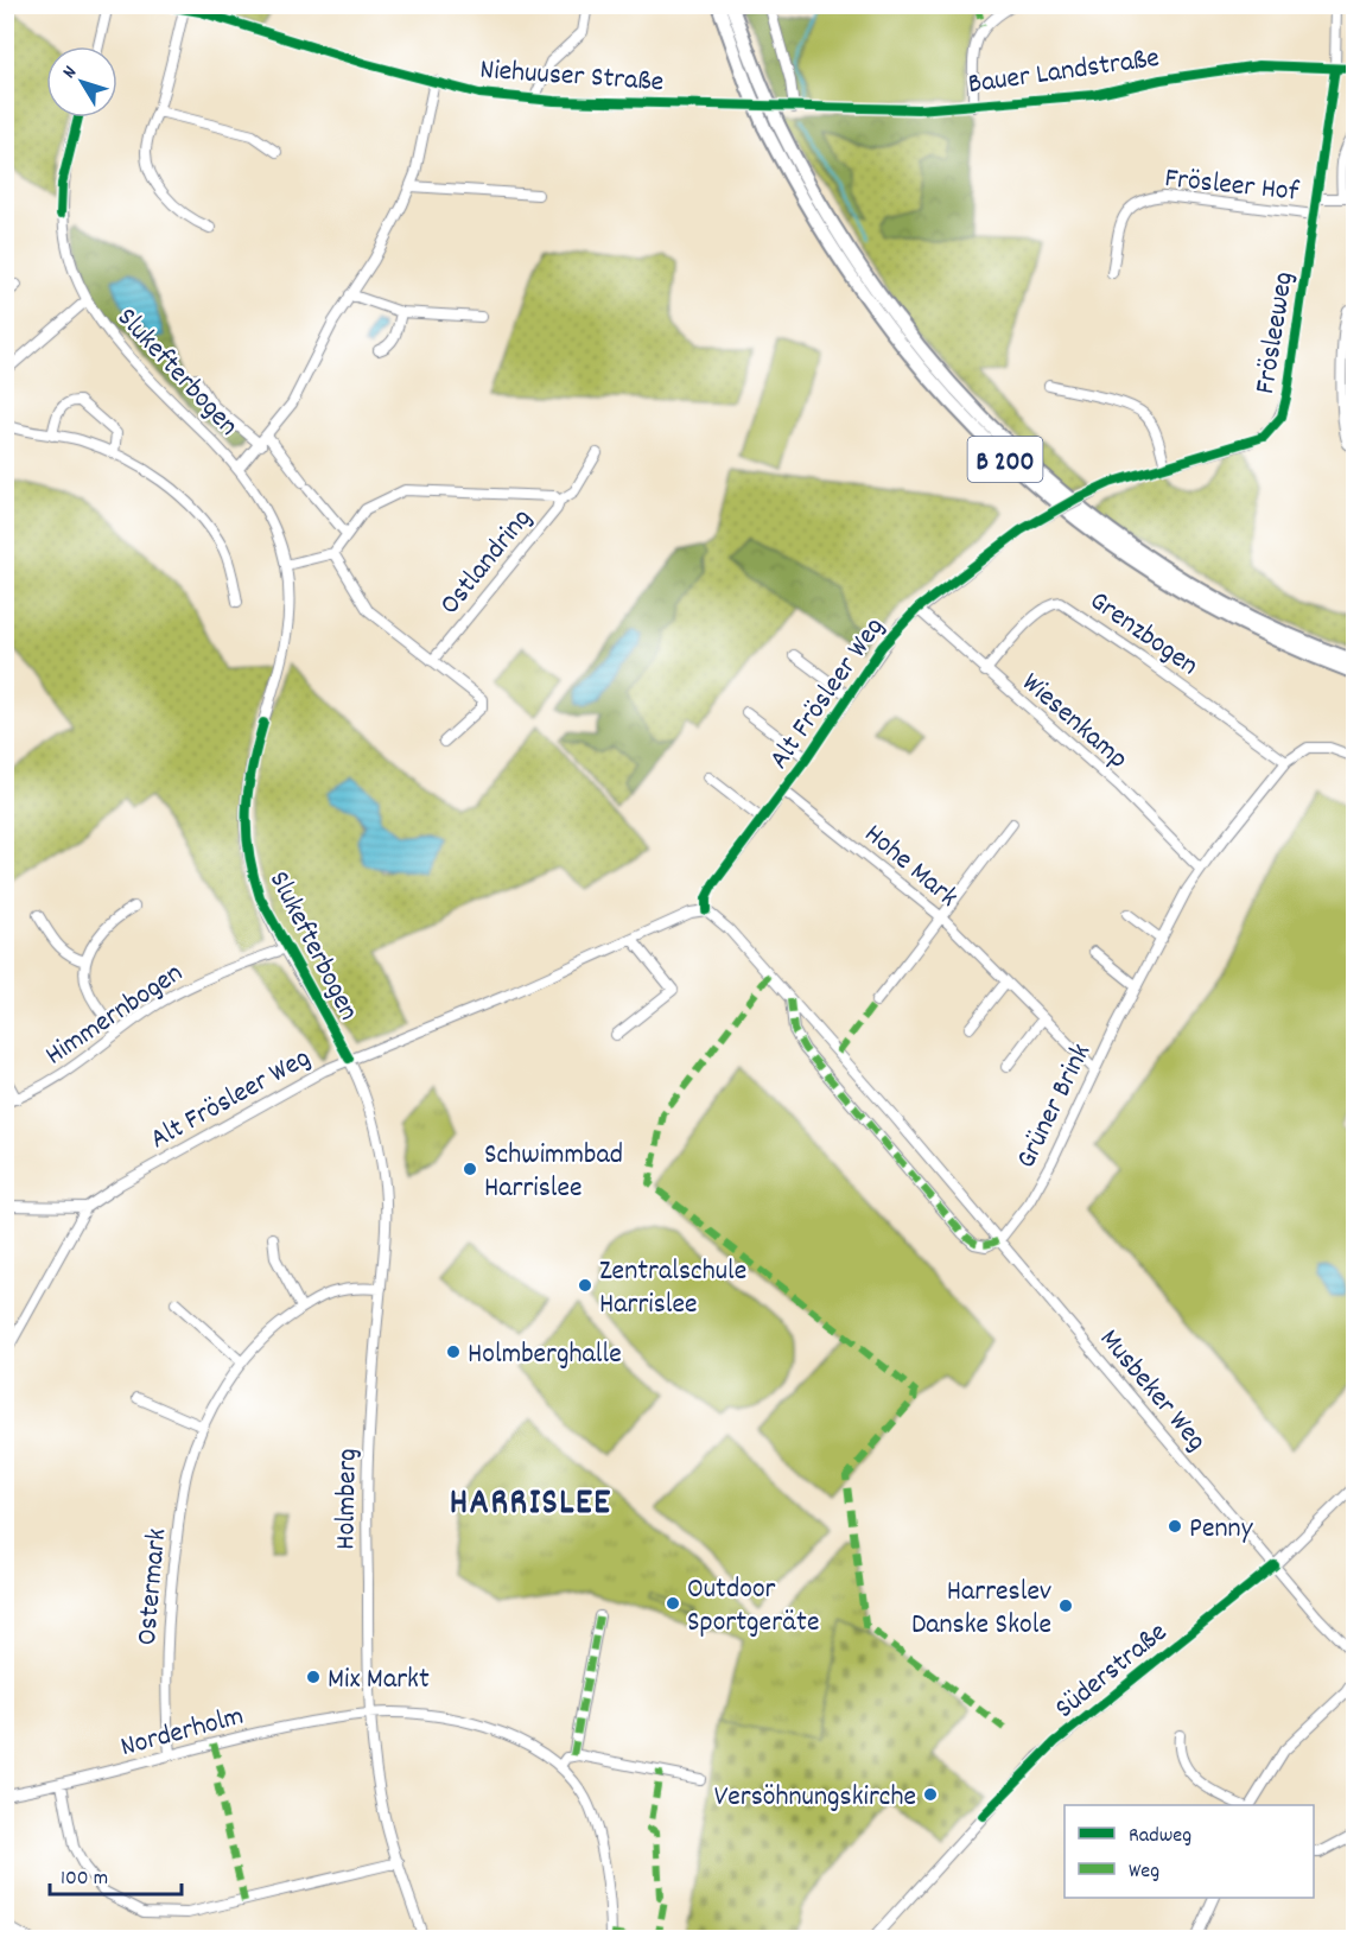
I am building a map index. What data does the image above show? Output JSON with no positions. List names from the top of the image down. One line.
{"streets":{"highway":["B 200"],"street":["Bauer Landstraße","Niehuuser Straße","Frösleer Hof","Frösleeweg","Slukefterbogen","Ostlandring","Grenzbogen","Alt Frösleer Weg","Wiesenkamp","Hohe Mark","Himmernbogen","Grüner Brink","Musbeker Weg","Holmberg","Ostermark","Süderstraße","Norderholm"]},"crossings":[["Bauer Landstraße","Niehuuser Straße"],["Bauer Landstraße","Frösleeweg"],["Frösleer Hof","Frösleeweg"],["Frösleeweg","Alt Frösleer Weg"],["Slukefterbogen","Alt Frösleer Weg"],["Slukefterbogen","Himmernbogen"],["Slukefterbogen","Holmberg"],["Grenzbogen","Wiesenkamp"],["Grenzbogen","Grüner Brink"],["Alt Frösleer Weg","Wiesenkamp"],["Alt Frösleer Weg","Hohe Mark"],["Alt Frösleer Weg","Musbeker Weg"],["Alt Frösleer Weg","Holmberg"],["Wiesenkamp","Grüner Brink"],["Hohe Mark","Grüner Brink"],["Grüner Brink","Musbeker Weg"],["Musbeker Weg","Süderstraße"],["Holmberg","Ostermark"],["Holmberg","Norderholm"],["Ostermark","Norderholm"]],"districts":["HARRISLEE"],"places":["Schwimmbad Harrislee","Zentralschule Harrislee","Holmberghalle","Penny","Outdoor Sportgeräte","Harreslev Danske Skole","Mix Markt","Versöhnungskirche"],"legend":["Radweg","Weg"],"scale_bar":"100 m","north":"top left"}
